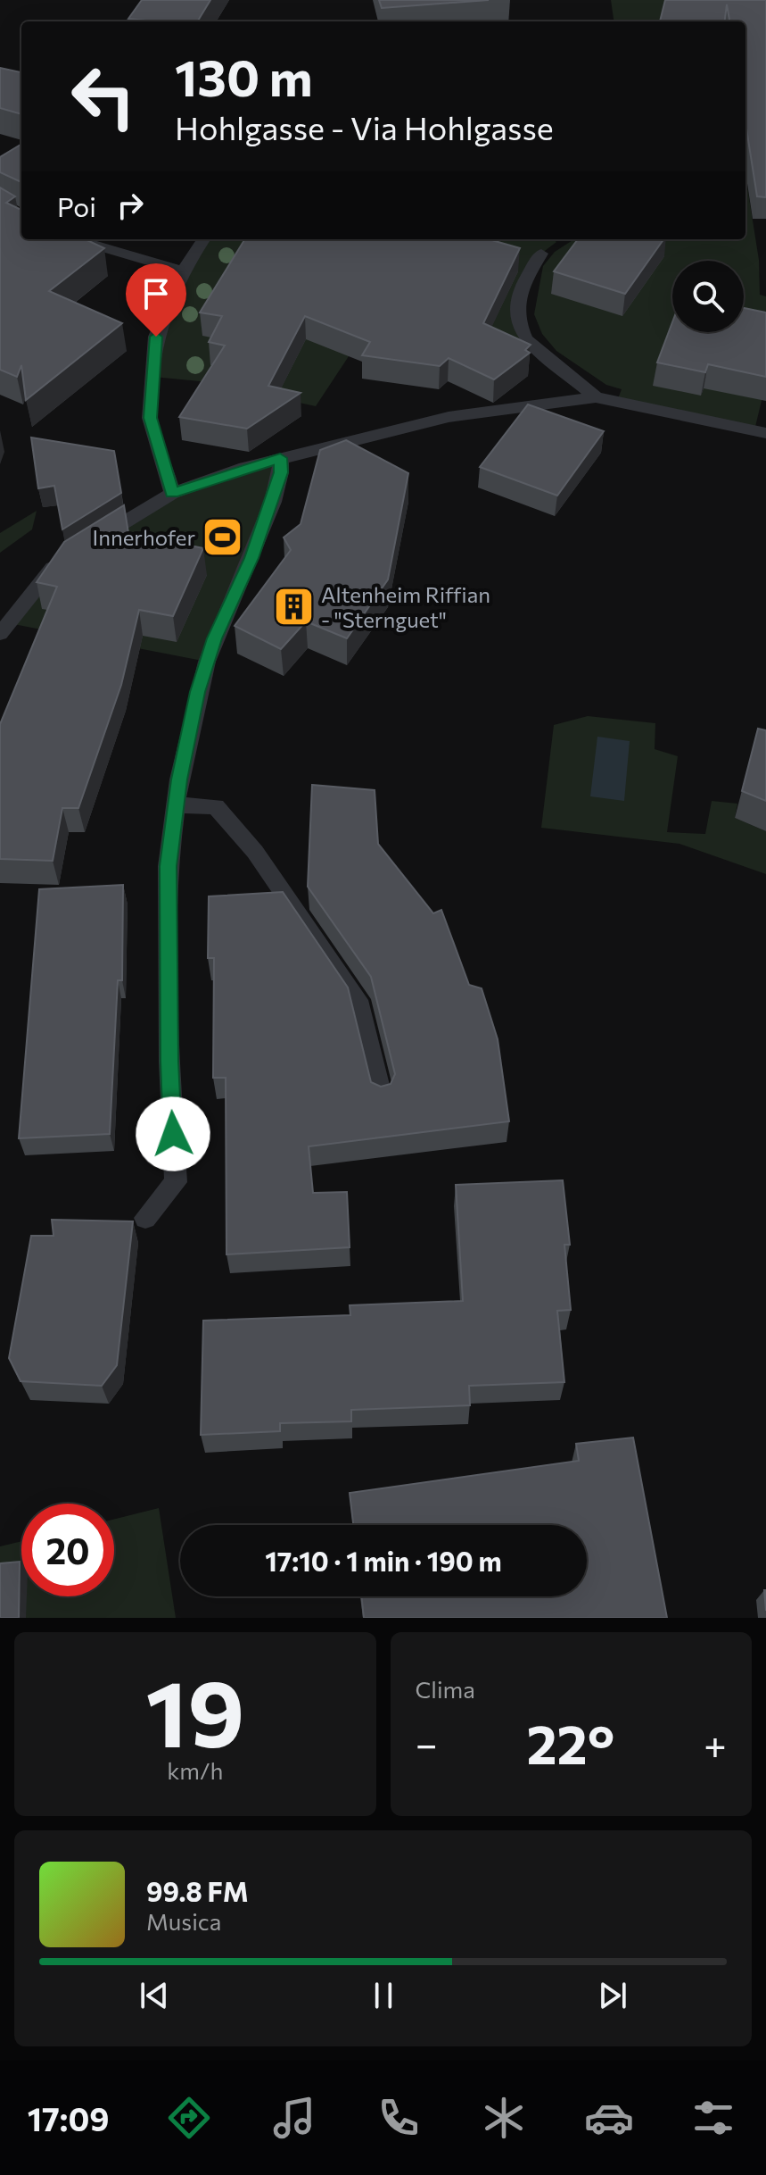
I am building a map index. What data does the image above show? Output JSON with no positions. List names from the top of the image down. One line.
{"places":{"sports":["Innerhofer"],"building":["Altenheim Riffian - \"Sternguet\""]},"page":{"turn":["130 m","Hohlgasse - Via Hohlgasse"],"then":"Poi","limit":"20","trip":"17:10 · 1 min · 190 m","tile":[["19","km/h"],"Clima"],"heat":["−","22°","+"],"song":["99.8 FM","Musica"],"tabs":"17:09"}}
